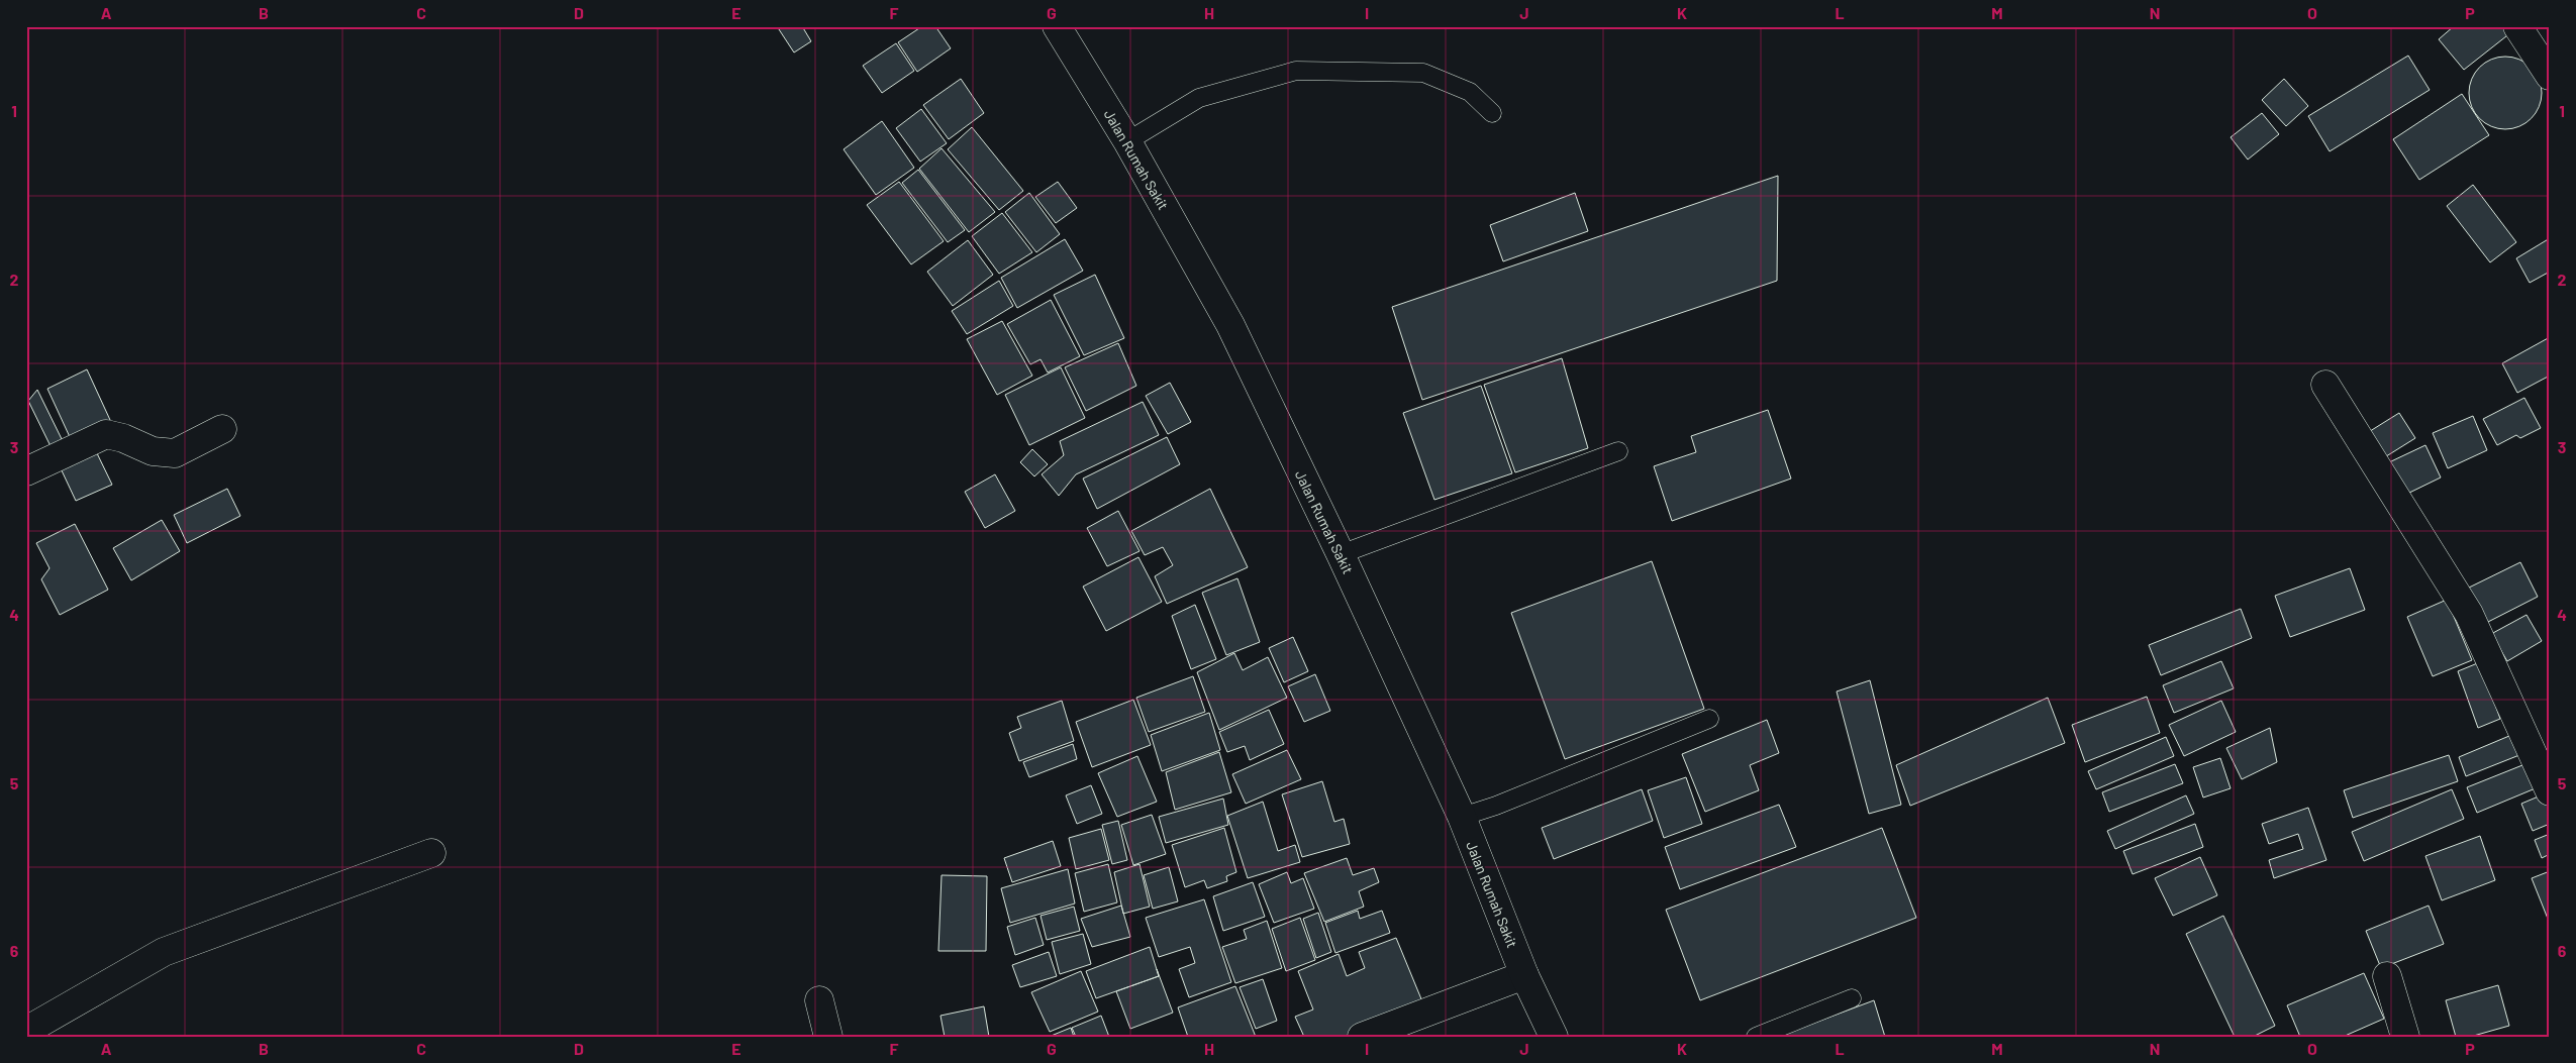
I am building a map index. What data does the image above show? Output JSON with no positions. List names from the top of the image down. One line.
{"streets":{"street":["Jalan Rumah Sakit"]},"grid":{"columns":["A","B","C","D","E","F","G","H","I","J","K","L","M","N","O","P"],"rows":["1","2","3","4","5","6"]}}
